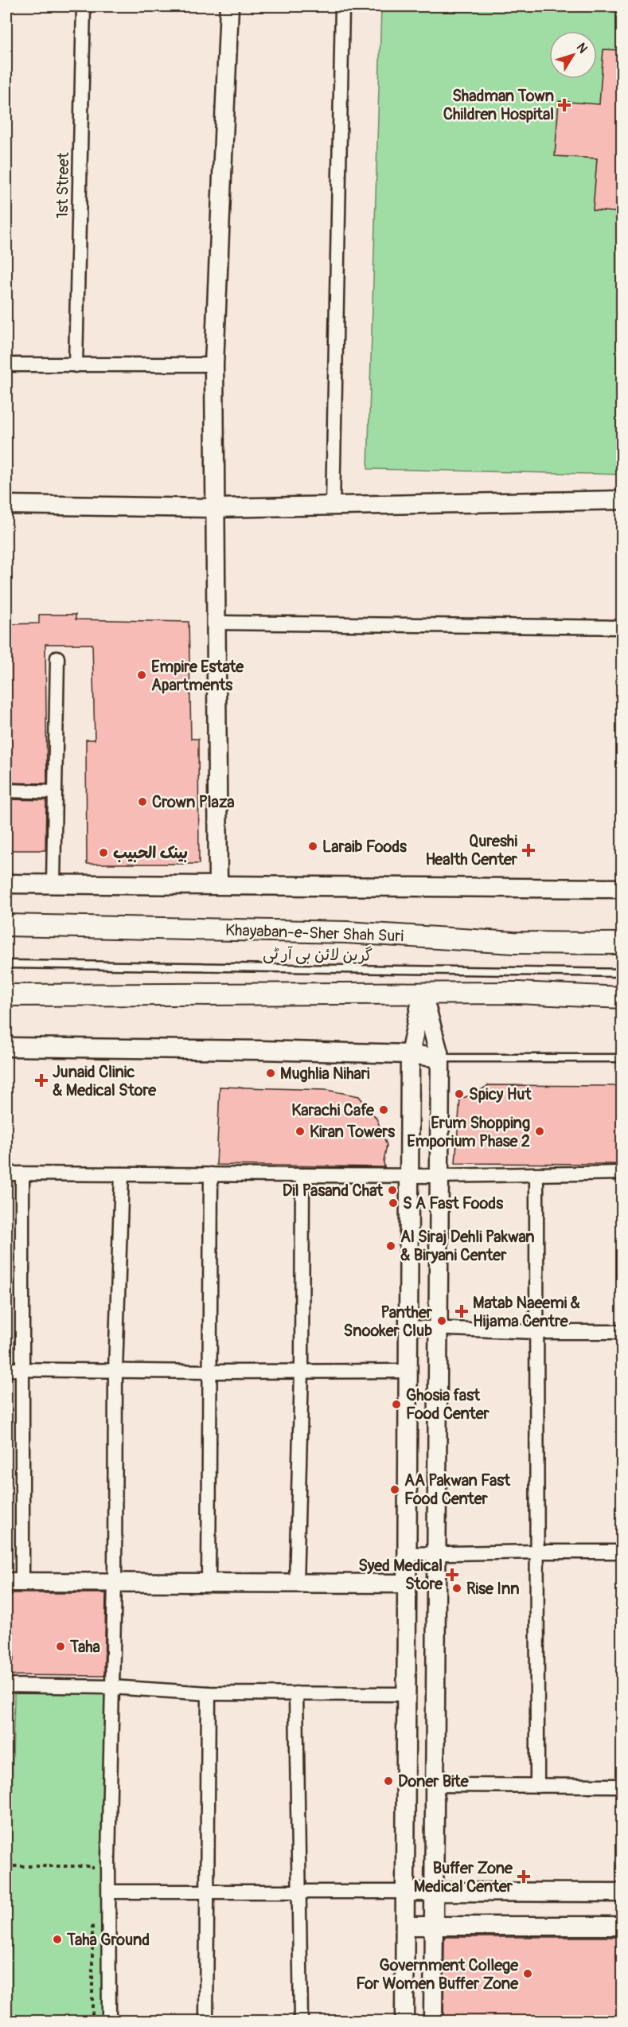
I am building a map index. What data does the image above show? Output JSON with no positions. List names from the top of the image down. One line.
{"streets":{"main road":["Khayaban-e-Sher Shah Suri"],"street":["1st Street"],"lane":["گرین لائن بی آر ٹی"]},"places":{"health":["Shadman Town Children Hospital","Qureshi Health Center","Junaid Clinic & Medical Store","Matab Naeemi & Hijama Centre","Syed Medical Store","Buffer Zone Medical Center"],"other":["Empire Estate Apartments","Crown Plaza","Laraib Foods","بينک الحبيب","Mughlia Nihari","Spicy Hut","Karachi Cafe","Kiran Towers","Erum Shopping Emporium Phase 2","Dil Pasand Chat","S A Fast Foods","Al Siraj Dehli Pakwan & Biryani Center","Panther Snooker Club","Ghosia fast Food Center","AA Pakwan Fast Food Center","Rise Inn","Taha","Doner Bite","Taha Ground","Government College For Women Buffer Zone"]},"north":"top right"}
